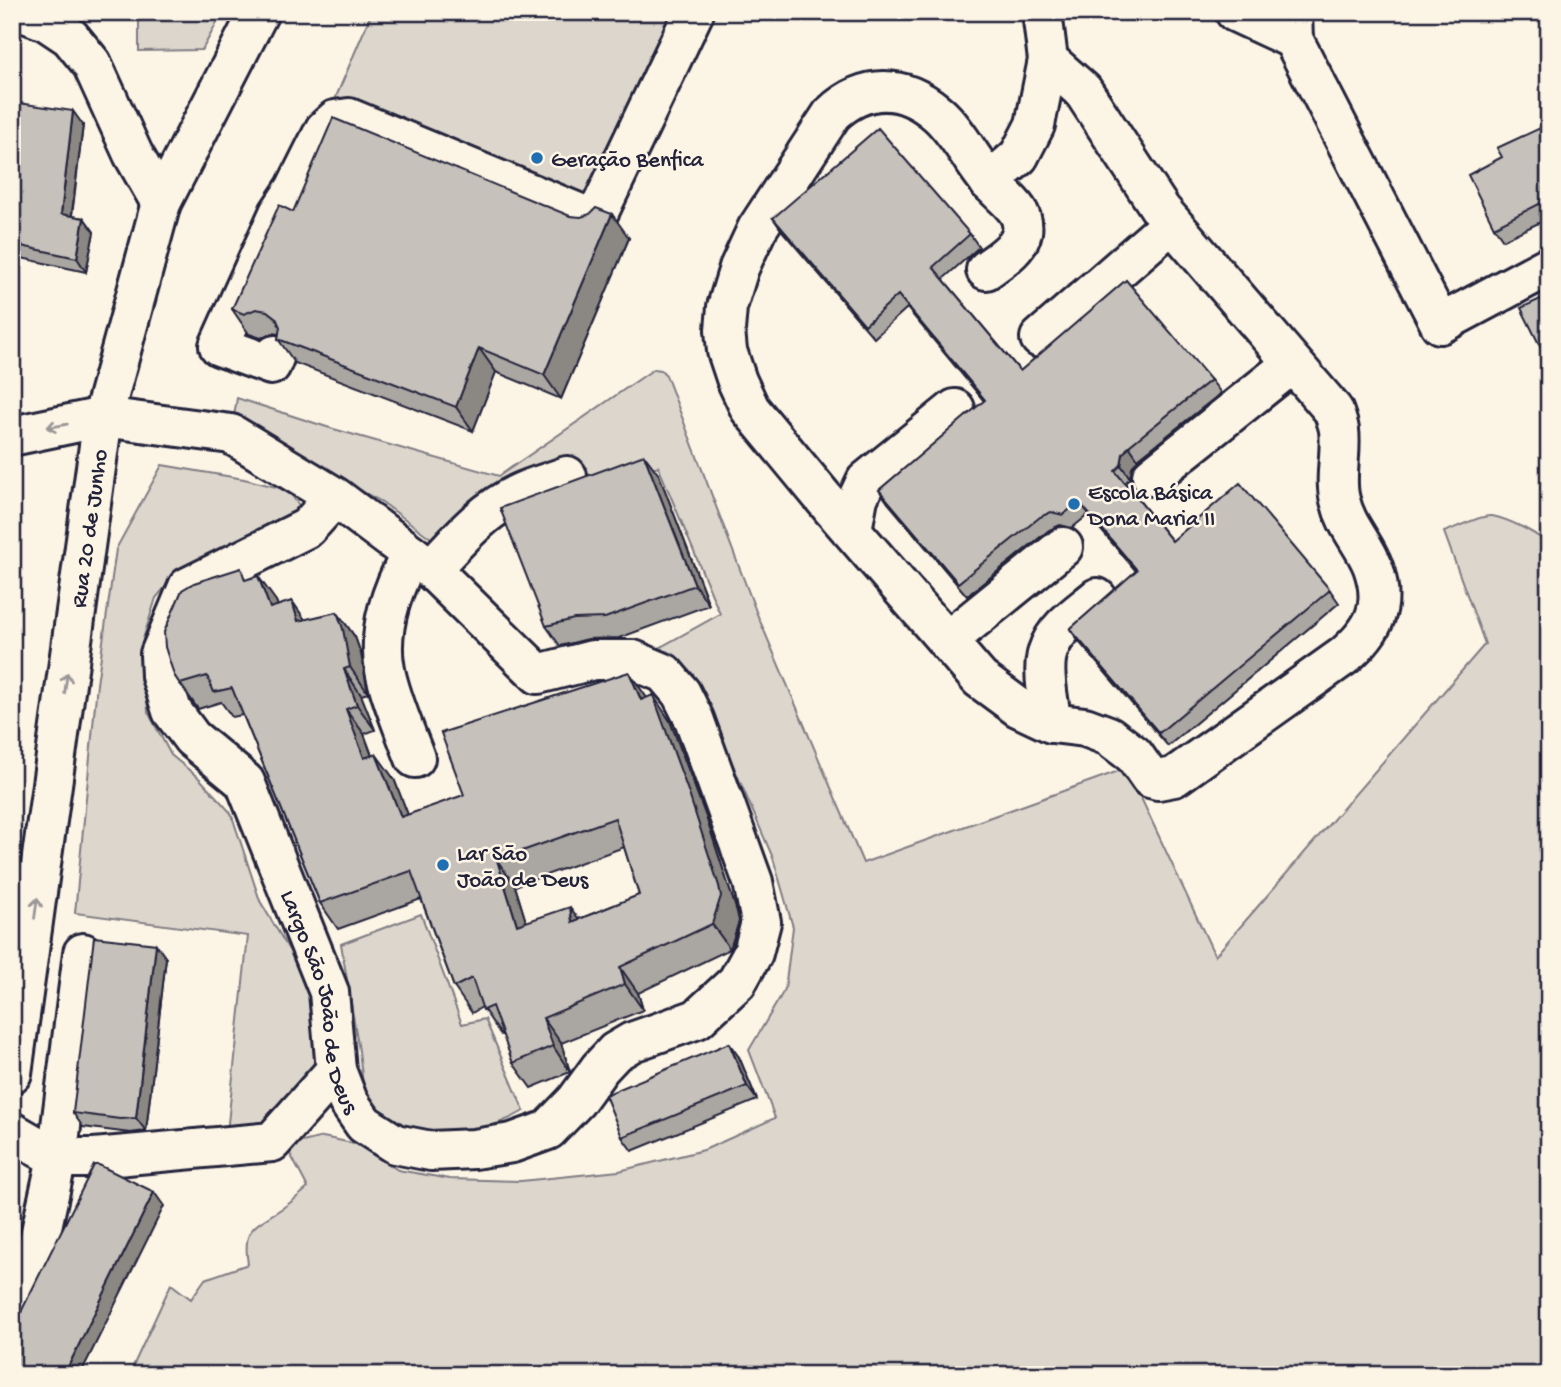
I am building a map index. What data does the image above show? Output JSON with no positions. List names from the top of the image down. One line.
{"streets":{"street":["Rua 20 de Junho","Largo São João de Deus"]},"crossings":[["Rua 20 de Junho","Largo São João de Deus"]],"places":["Geração Benfica","Escola Básica Dona Maria II","Lar São João de Deus"]}
